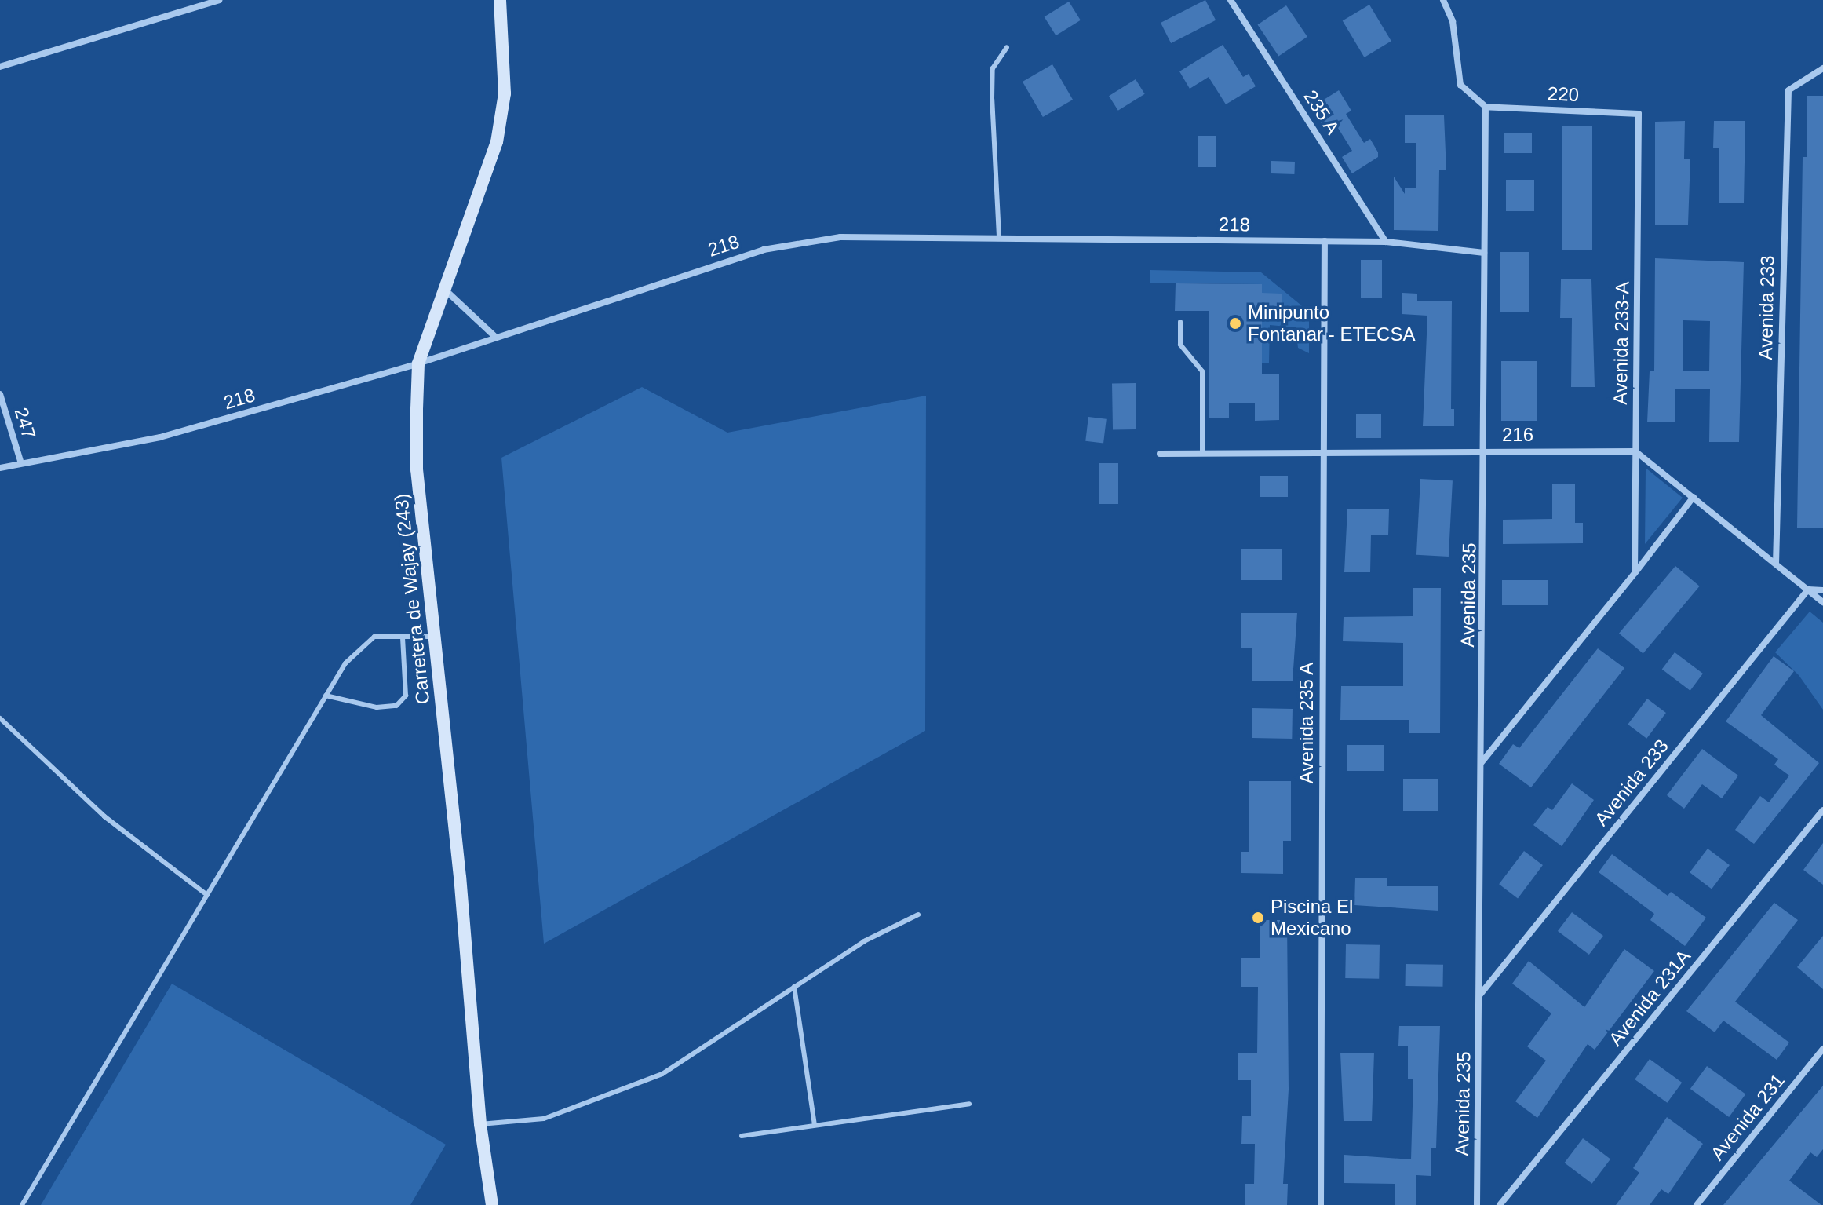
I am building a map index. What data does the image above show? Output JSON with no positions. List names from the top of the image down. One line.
{"streets":{"main road":["Carretera de Wajay (243)"],"street":["220","235 A","218","Avenida 233","Avenida 233-A","247","216","Avenida 235","Avenida 235 A","Avenida 231A","Avenida 231"]},"crossings":[["220","Avenida 233-A"],["220","Avenida 235"],["235 A","218"],["218","247"],["218","Avenida 235"],["218","Carretera de Wajay (243)"],["218","Avenida 235 A"],["Avenida 233","Avenida 235"],["Avenida 233-A","216"],["216","Avenida 235"],["216","Avenida 235 A"]],"places":["Minipunto Fontanar - ETECSA","Piscina El Mexicano"]}
